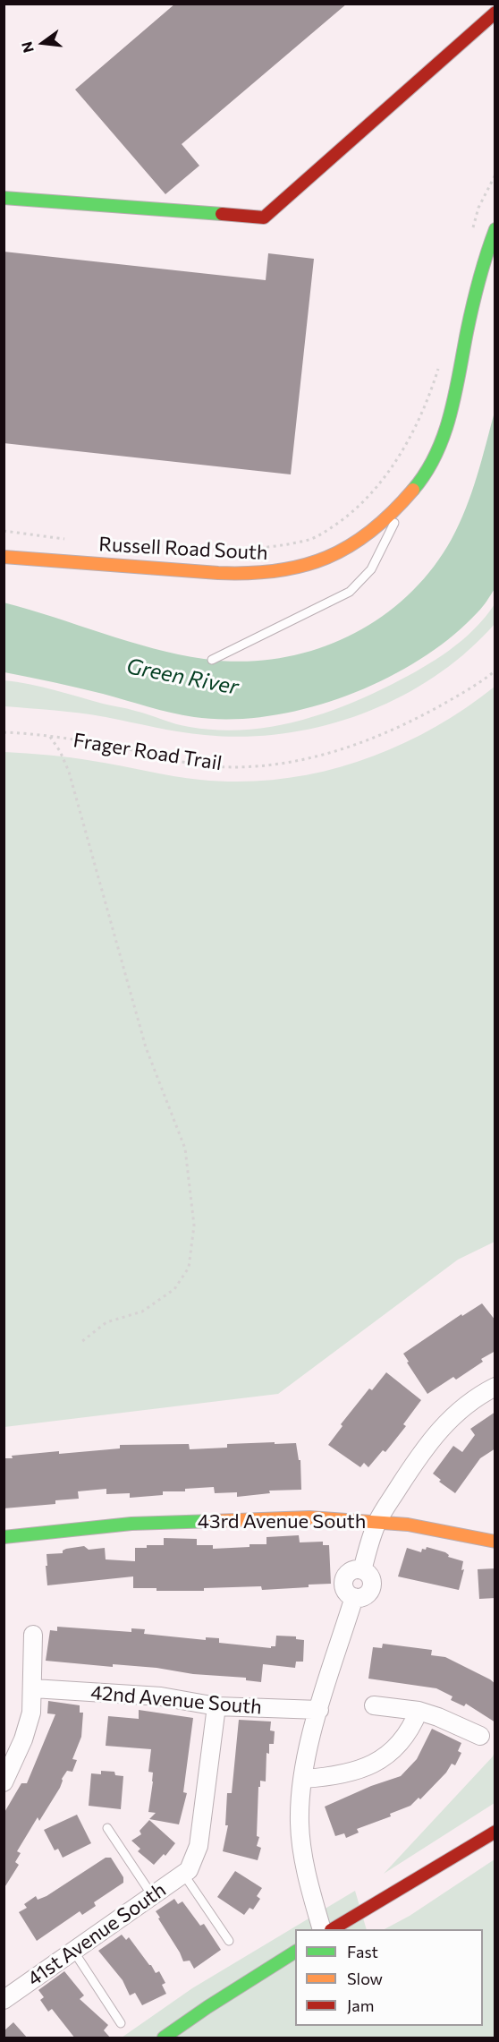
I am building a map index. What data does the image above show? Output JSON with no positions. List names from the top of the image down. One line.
{"streets":{"street":["Russell Road South","43rd Avenue South","42nd Avenue South","41st Avenue South"],"path":["Frager Road Trail"]},"water":["Green River"],"legend":["Fast","Slow","Jam"],"north":"left"}
